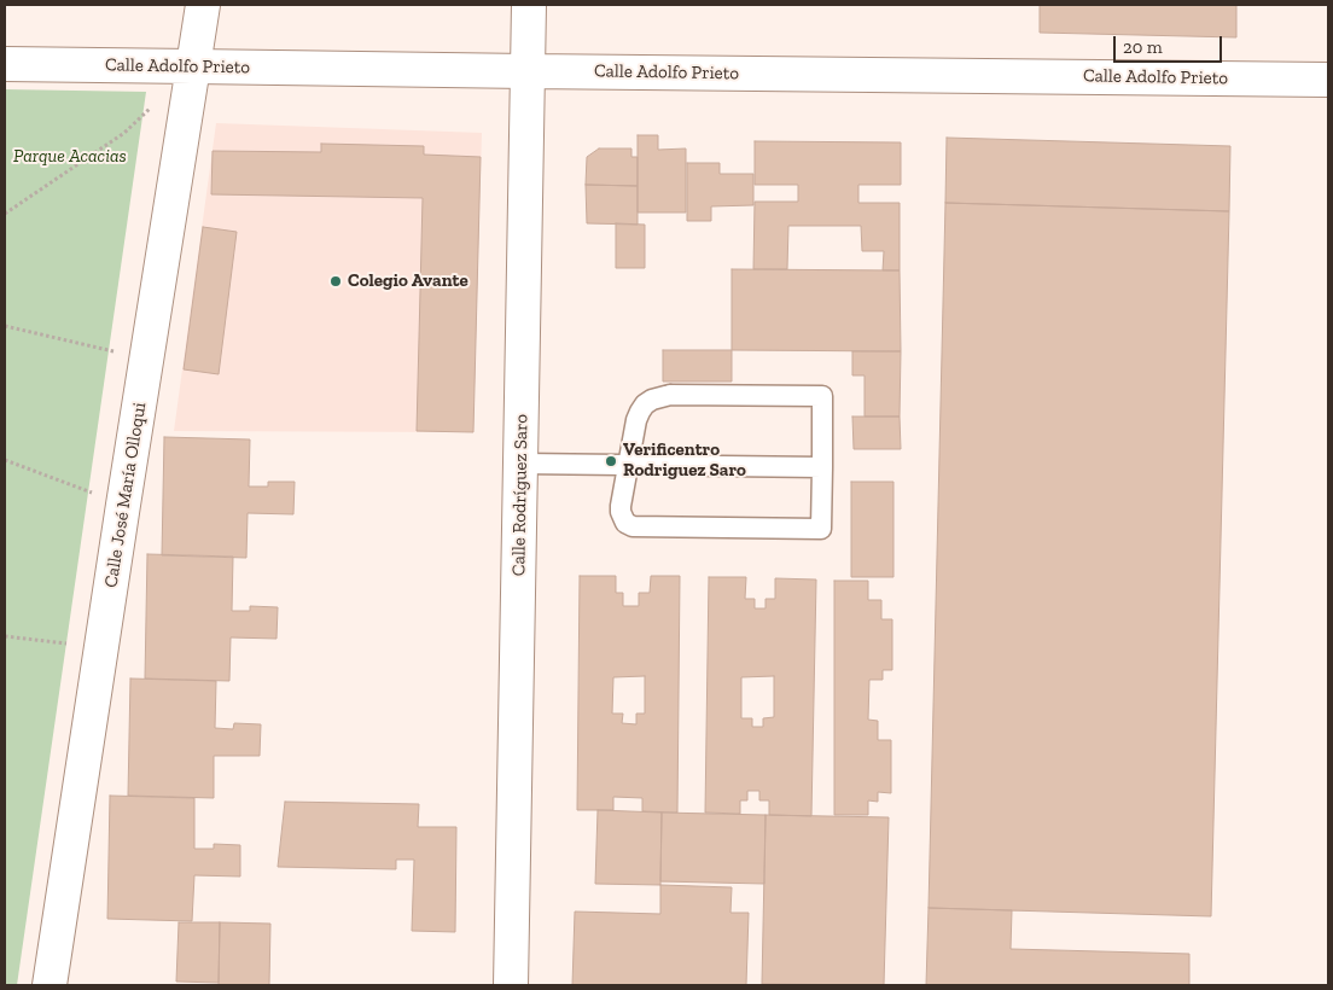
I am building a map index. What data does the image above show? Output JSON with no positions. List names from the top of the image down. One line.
{"streets":{"street":["Calle Adolfo Prieto","Calle José María Olloqui","Calle Rodríguez Saro"]},"crossings":[["Calle Adolfo Prieto","Calle José María Olloqui"],["Calle Adolfo Prieto","Calle Rodríguez Saro"]],"parks":["Parque Acacias"],"places":["Colegio Avante","Verificentro Rodriguez Saro"],"scale_bar":"20 m"}
